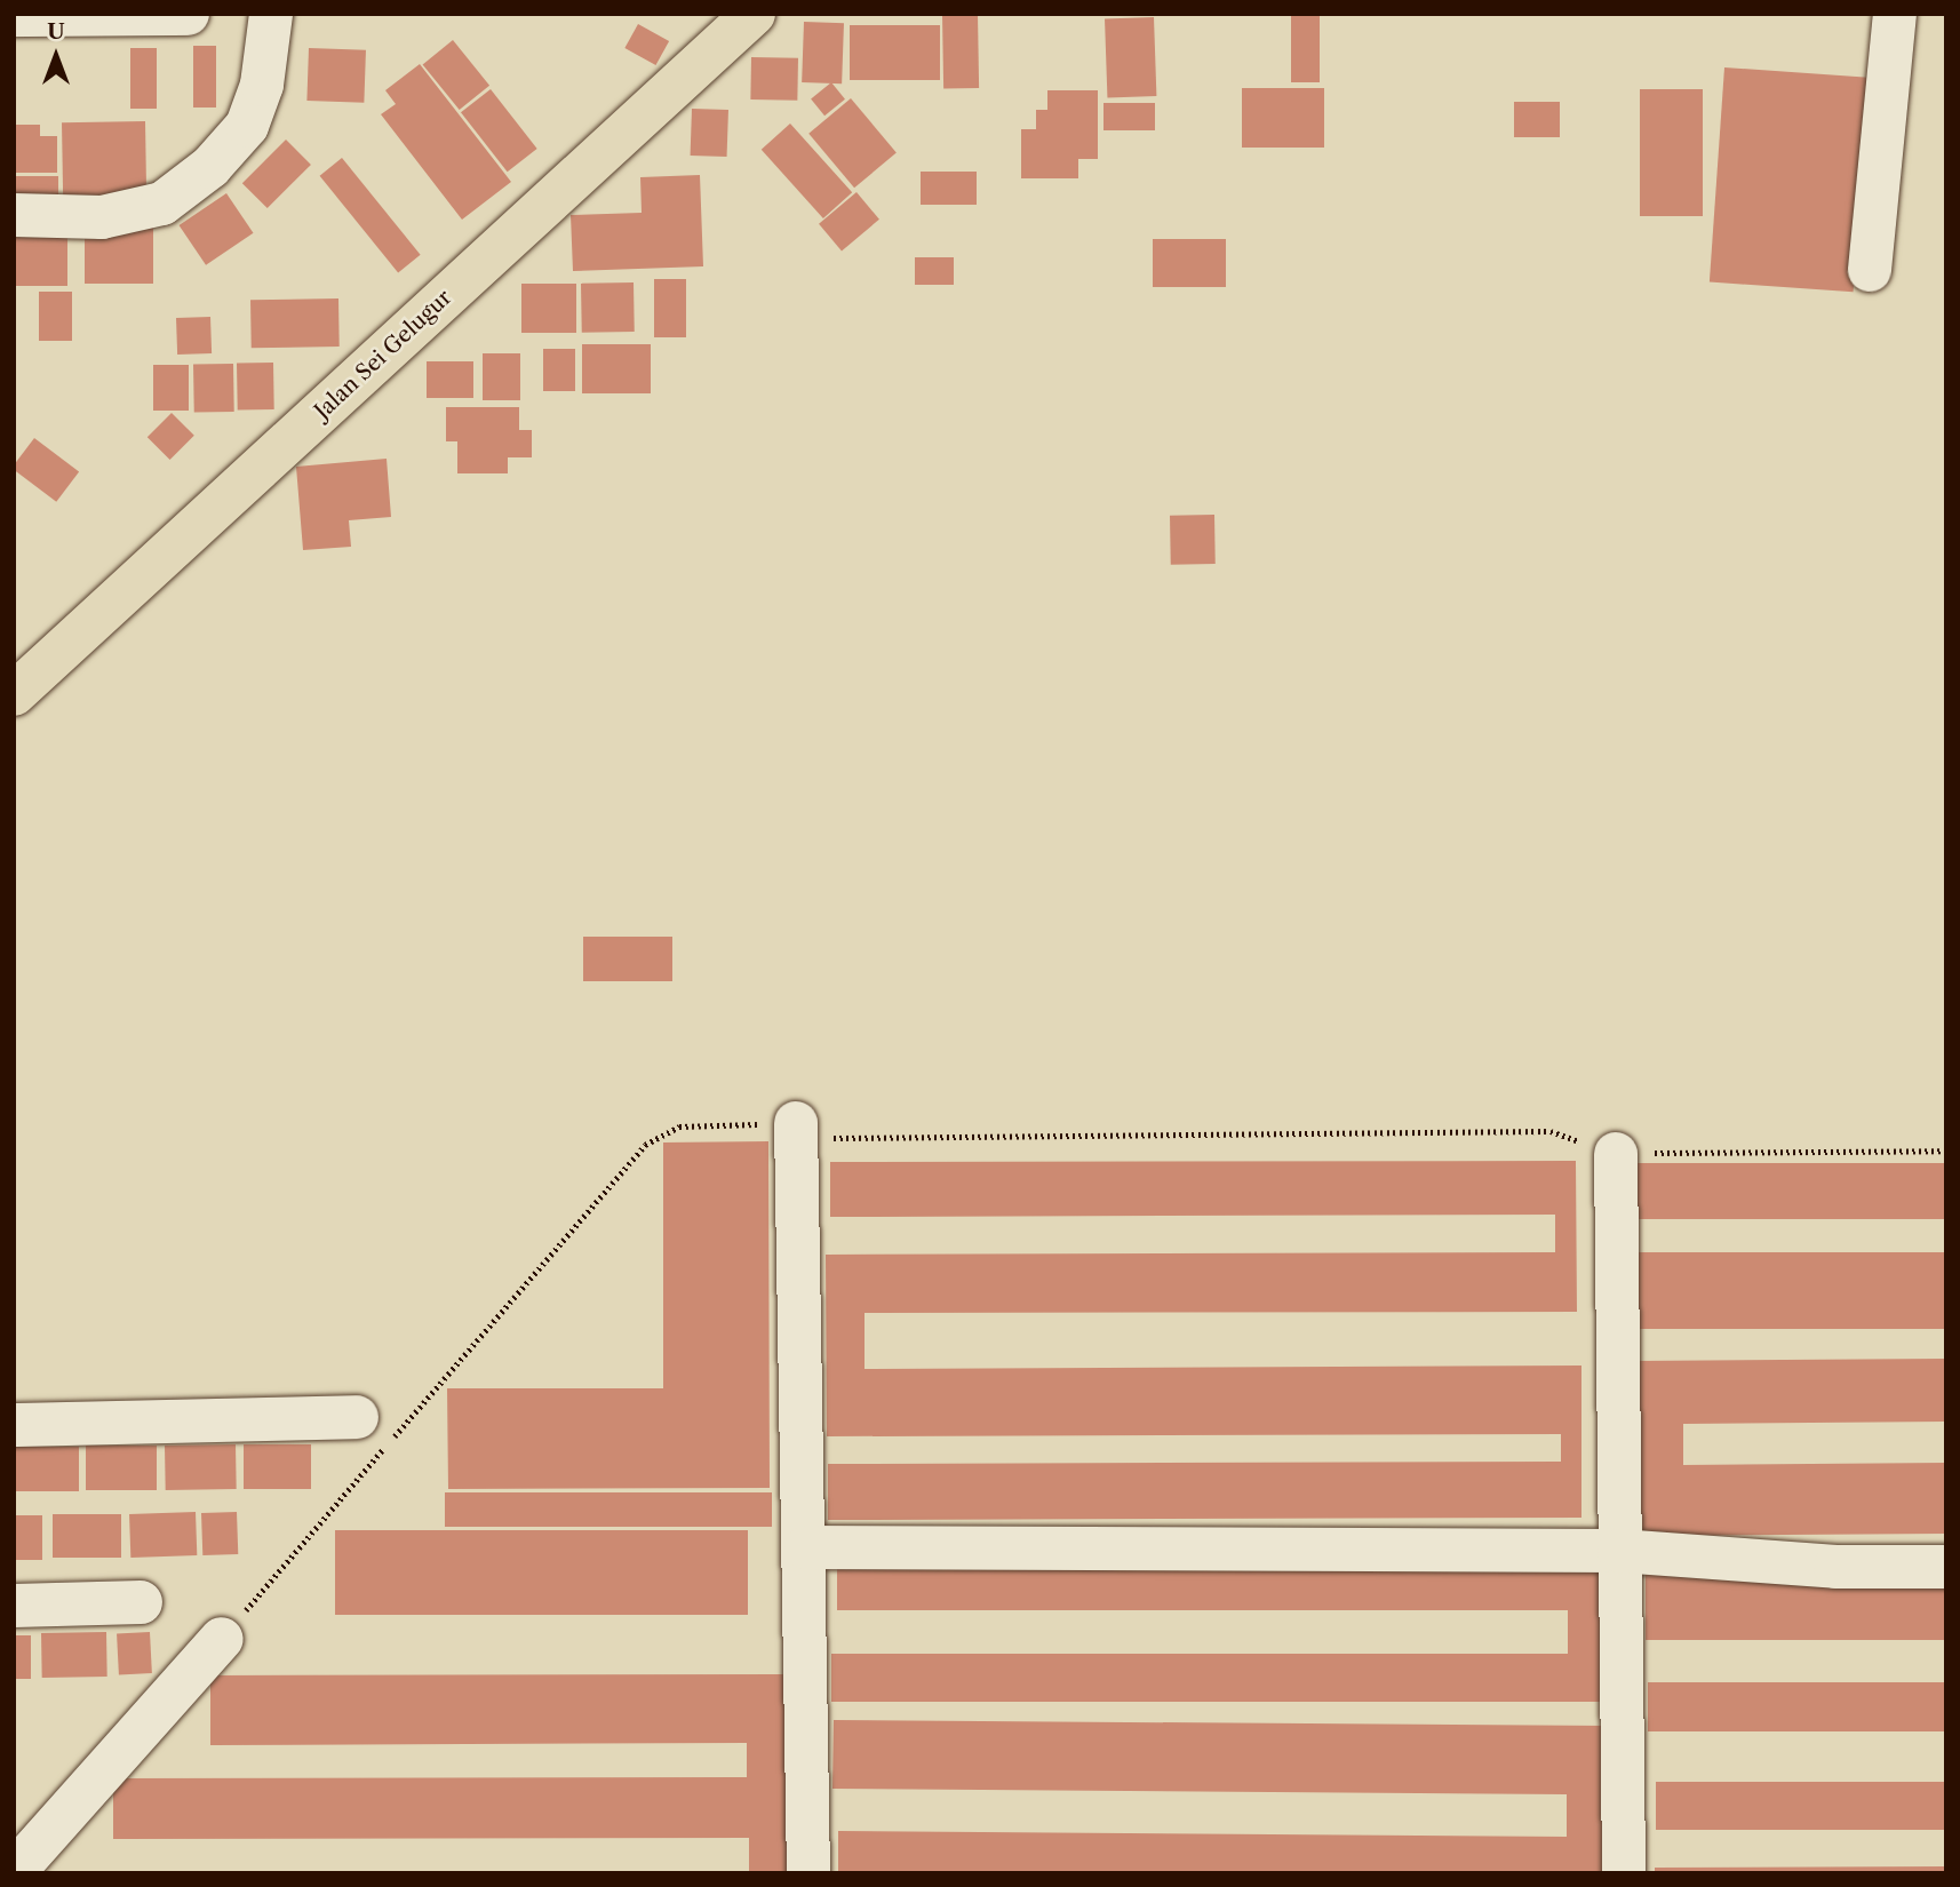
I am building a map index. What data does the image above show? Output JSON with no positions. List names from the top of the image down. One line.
{"streets":{"main road":["Jalan Sei Gelugur"]},"north":"top"}
